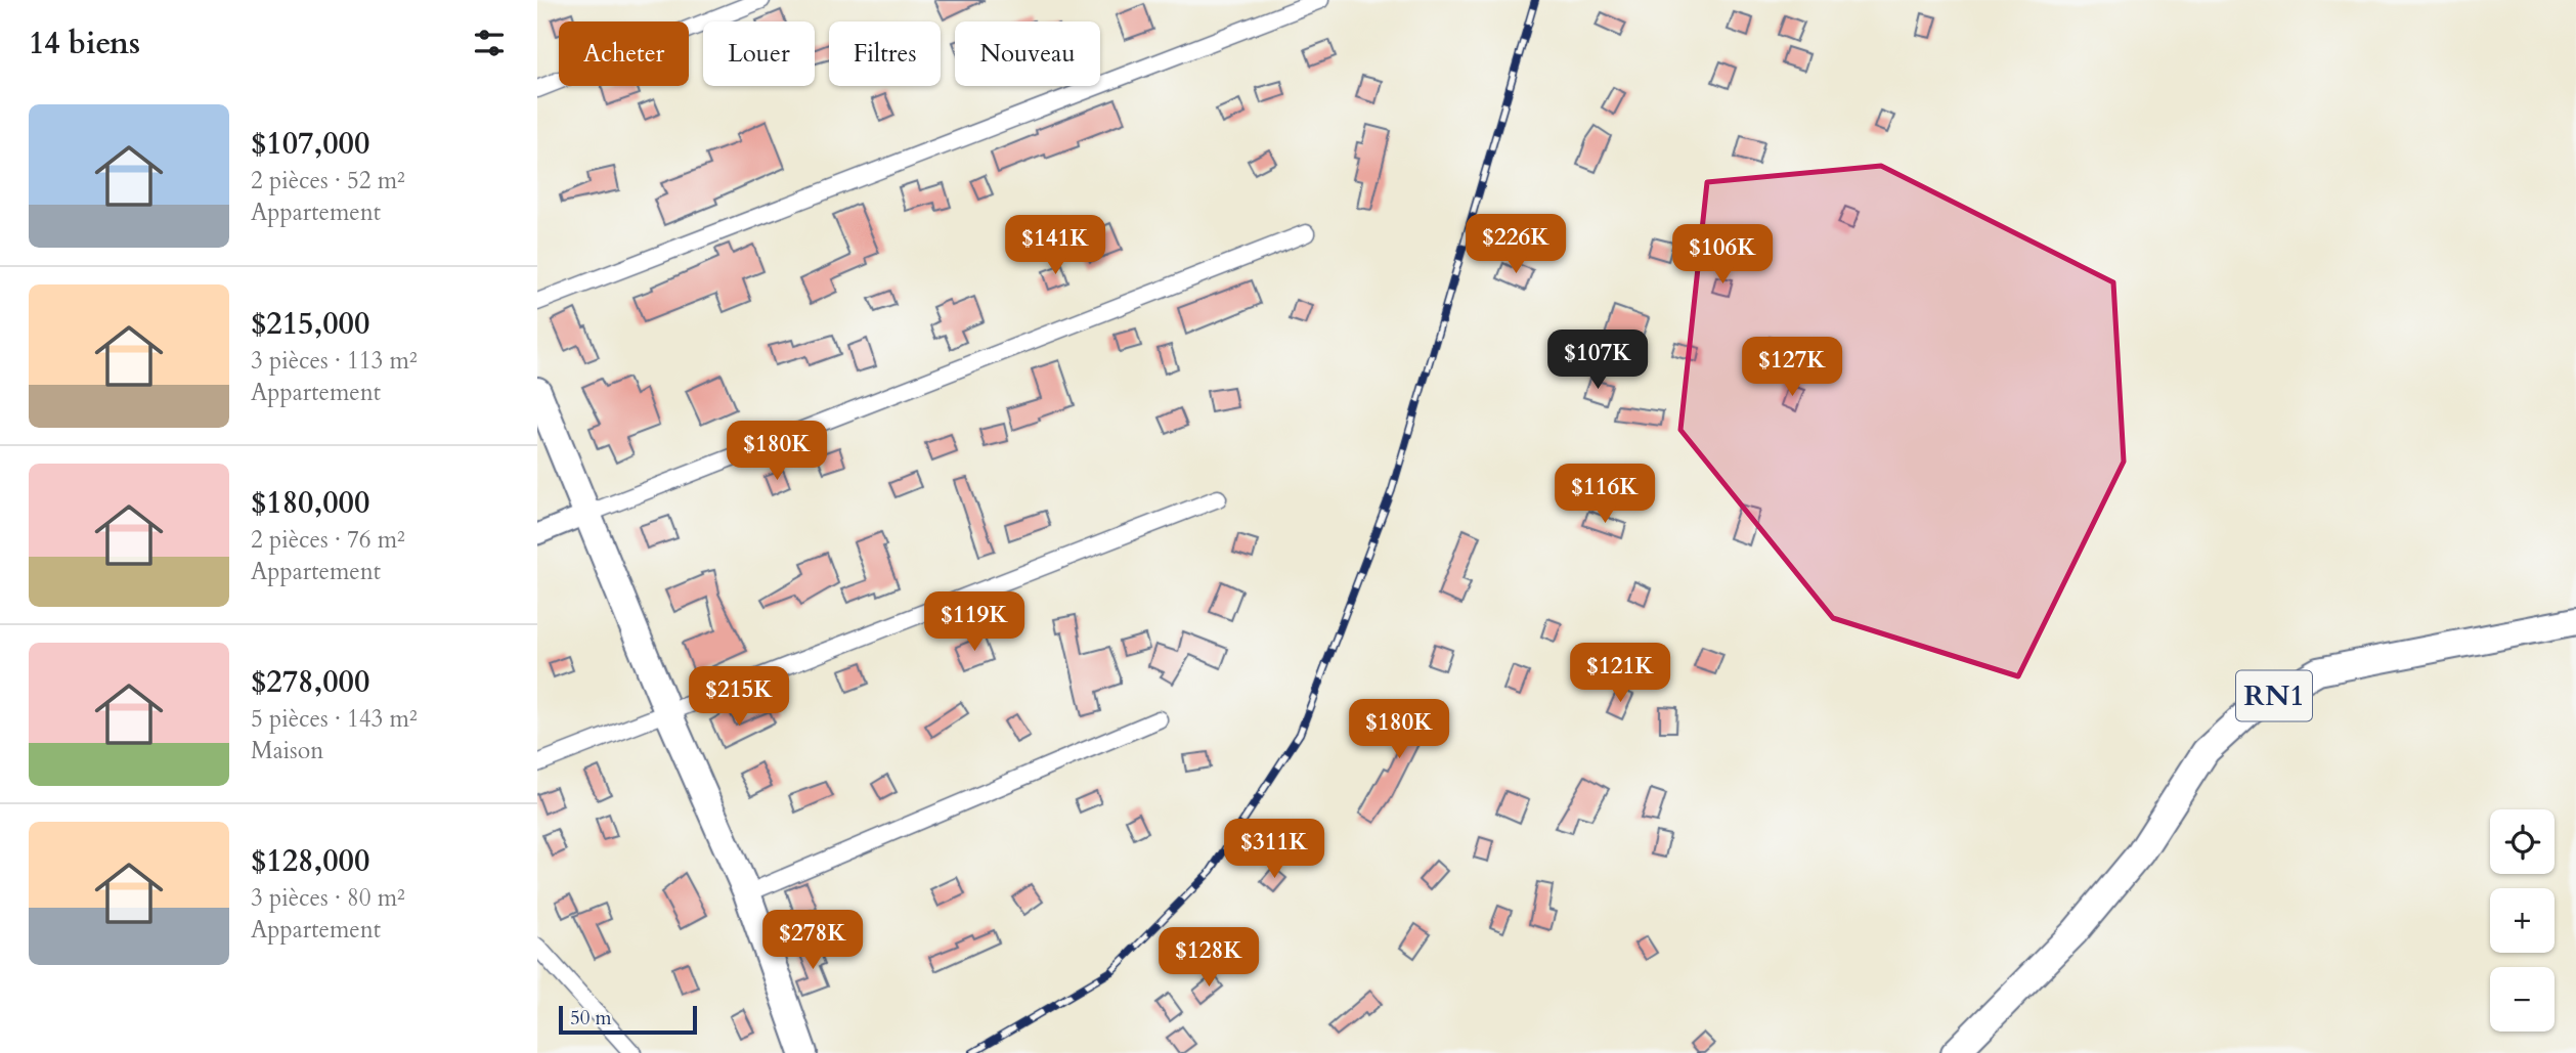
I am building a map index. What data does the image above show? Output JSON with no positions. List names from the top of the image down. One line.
{"streets":{"highway":["RN1"]},"scale_bar":"50 m","page":{"heading":"14 biens","chip":["Acheter","Louer","Filtres","Nouveau"],"list":[{"name":"$107,000","note":"2 pièces · 52 m² · Appartement"},{"name":"$215,000","note":"3 pièces · 113 m² · Appartement"},{"name":"$180,000","note":"2 pièces · 76 m² · Appartement"},{"name":"$278,000","note":"5 pièces · 143 m² · Maison"},{"name":"$128,000","note":"3 pièces · 80 m² · Appartement"}],"price":["$226K","$141K","$106K","$107K","$127K","$180K","$116K","$119K","$121K","$215K","$180K","$311K","$278K","$128K"],"map_buttons":["+","−"],"scale":"50 m"}}
